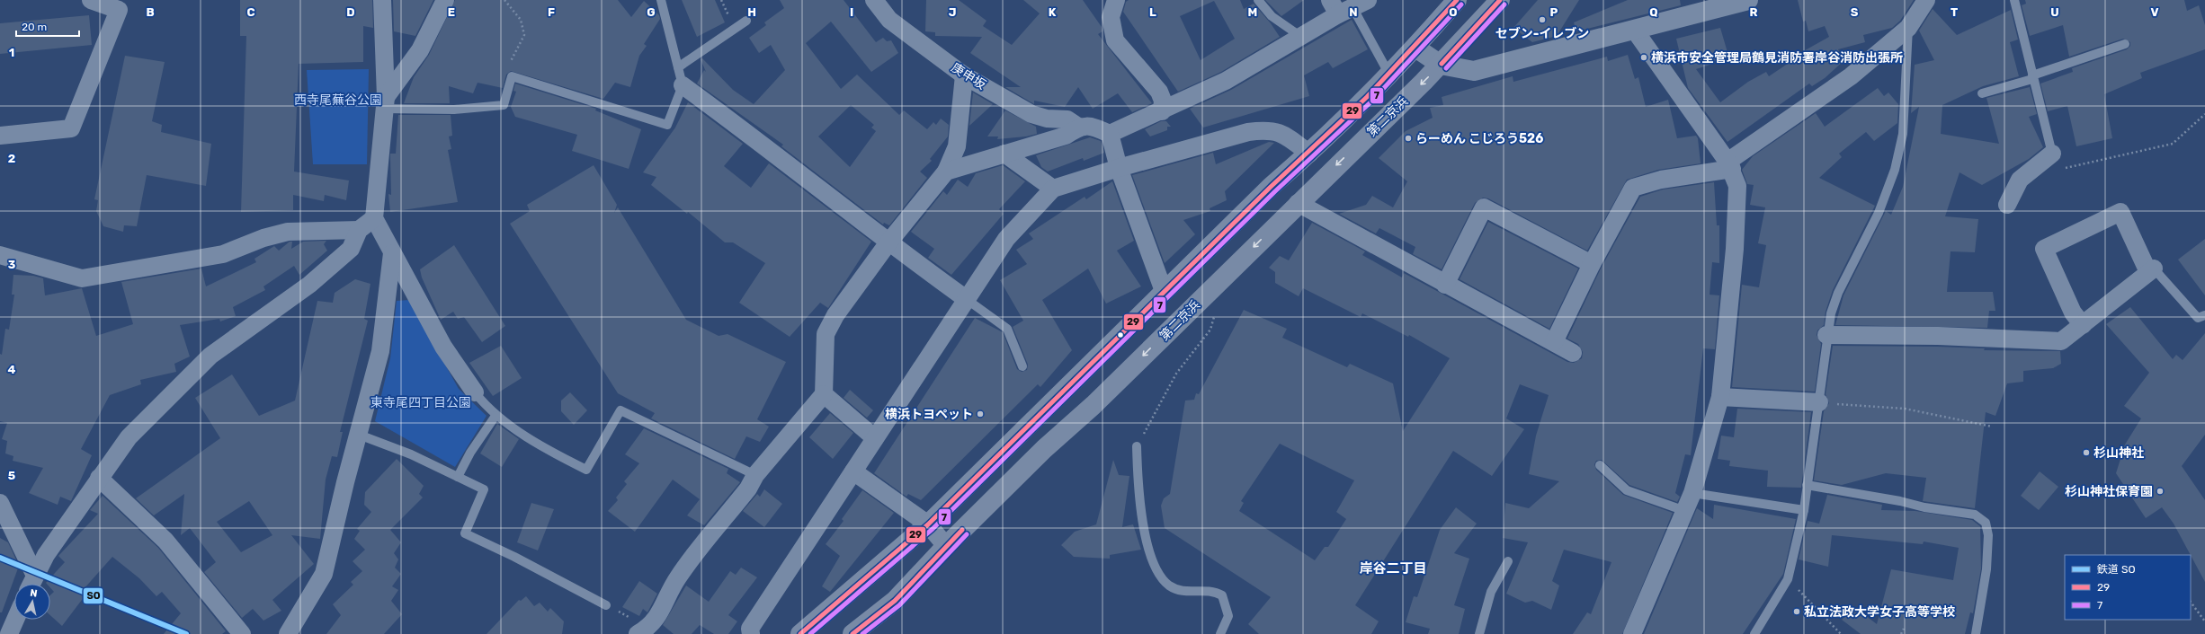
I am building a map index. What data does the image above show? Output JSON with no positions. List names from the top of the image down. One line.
{"streets":{"highway":["第二京浜"],"street":["庚申坂"]},"districts":["岸谷二丁目"],"parks":["西寺尾蕪谷公園","東寺尾四丁目公園"],"places":["セブン-イレブン","横浜市安全管理局鶴見消防署岸谷消防出張所","らーめん こじろう526","横浜トヨペット","杉山神社","杉山神社保育園","私立法政大学女子高等学校"],"lines":["transit line 29","transit line 7","rail line SO"],"legend":["鉄道 SO","29","7"],"scale_bar":"20 m","north":"top","grid":{"columns":["B","C","D","E","F","G","H","I","J","K","L","M","N","O","P","Q","R","S","T","U","V"],"rows":["1","2","3","4","5"]}}
